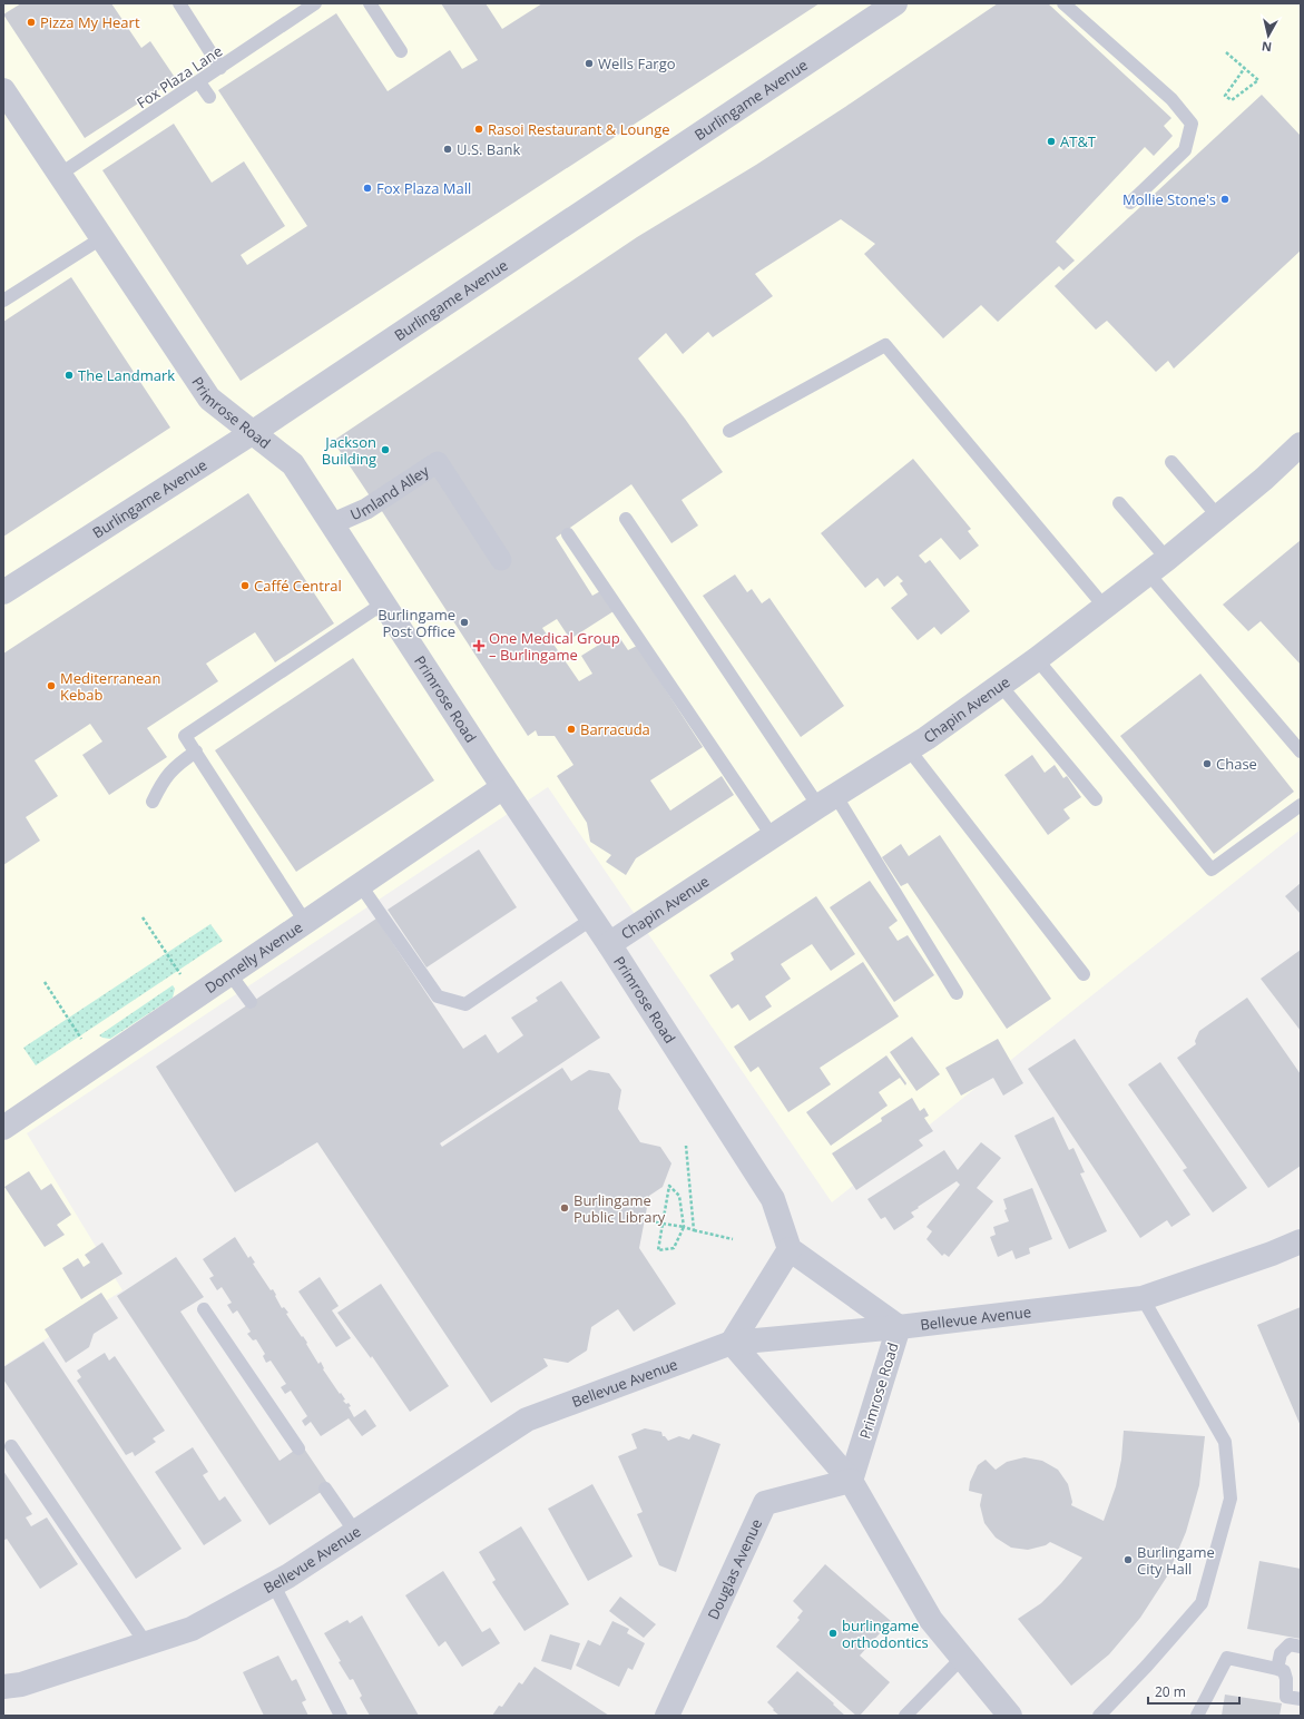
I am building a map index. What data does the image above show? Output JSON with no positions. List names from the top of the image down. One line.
{"streets":{"street":["Burlingame Avenue","Primrose Road","Umland Alley","Chapin Avenue","Donnelly Avenue","Bellevue Avenue","Douglas Avenue"],"lane":["Fox Plaza Lane"]},"crossings":[["Fox Plaza Lane","Primrose Road"],["Burlingame Avenue","Primrose Road"],["Primrose Road","Umland Alley"],["Primrose Road","Chapin Avenue"],["Primrose Road","Donnelly Avenue"],["Primrose Road","Bellevue Avenue"],["Primrose Road","Douglas Avenue"]],"places":{"other":["Pizza My Heart","Wells Fargo","Rasoi Restaurant & Lounge","AT&T","U.S. Bank","Fox Plaza Mall","Mollie Stone's","The Landmark","Jackson Building","Caffé Central","Burlingame Post Office","Mediterranean Kebab","Barracuda","Chase","Burlingame Public Library","Burlingame City Hall","burlingame orthodontics"],"health":["One Medical Group – Burlingame"]},"scale_bar":"20 m","north":"bottom"}
